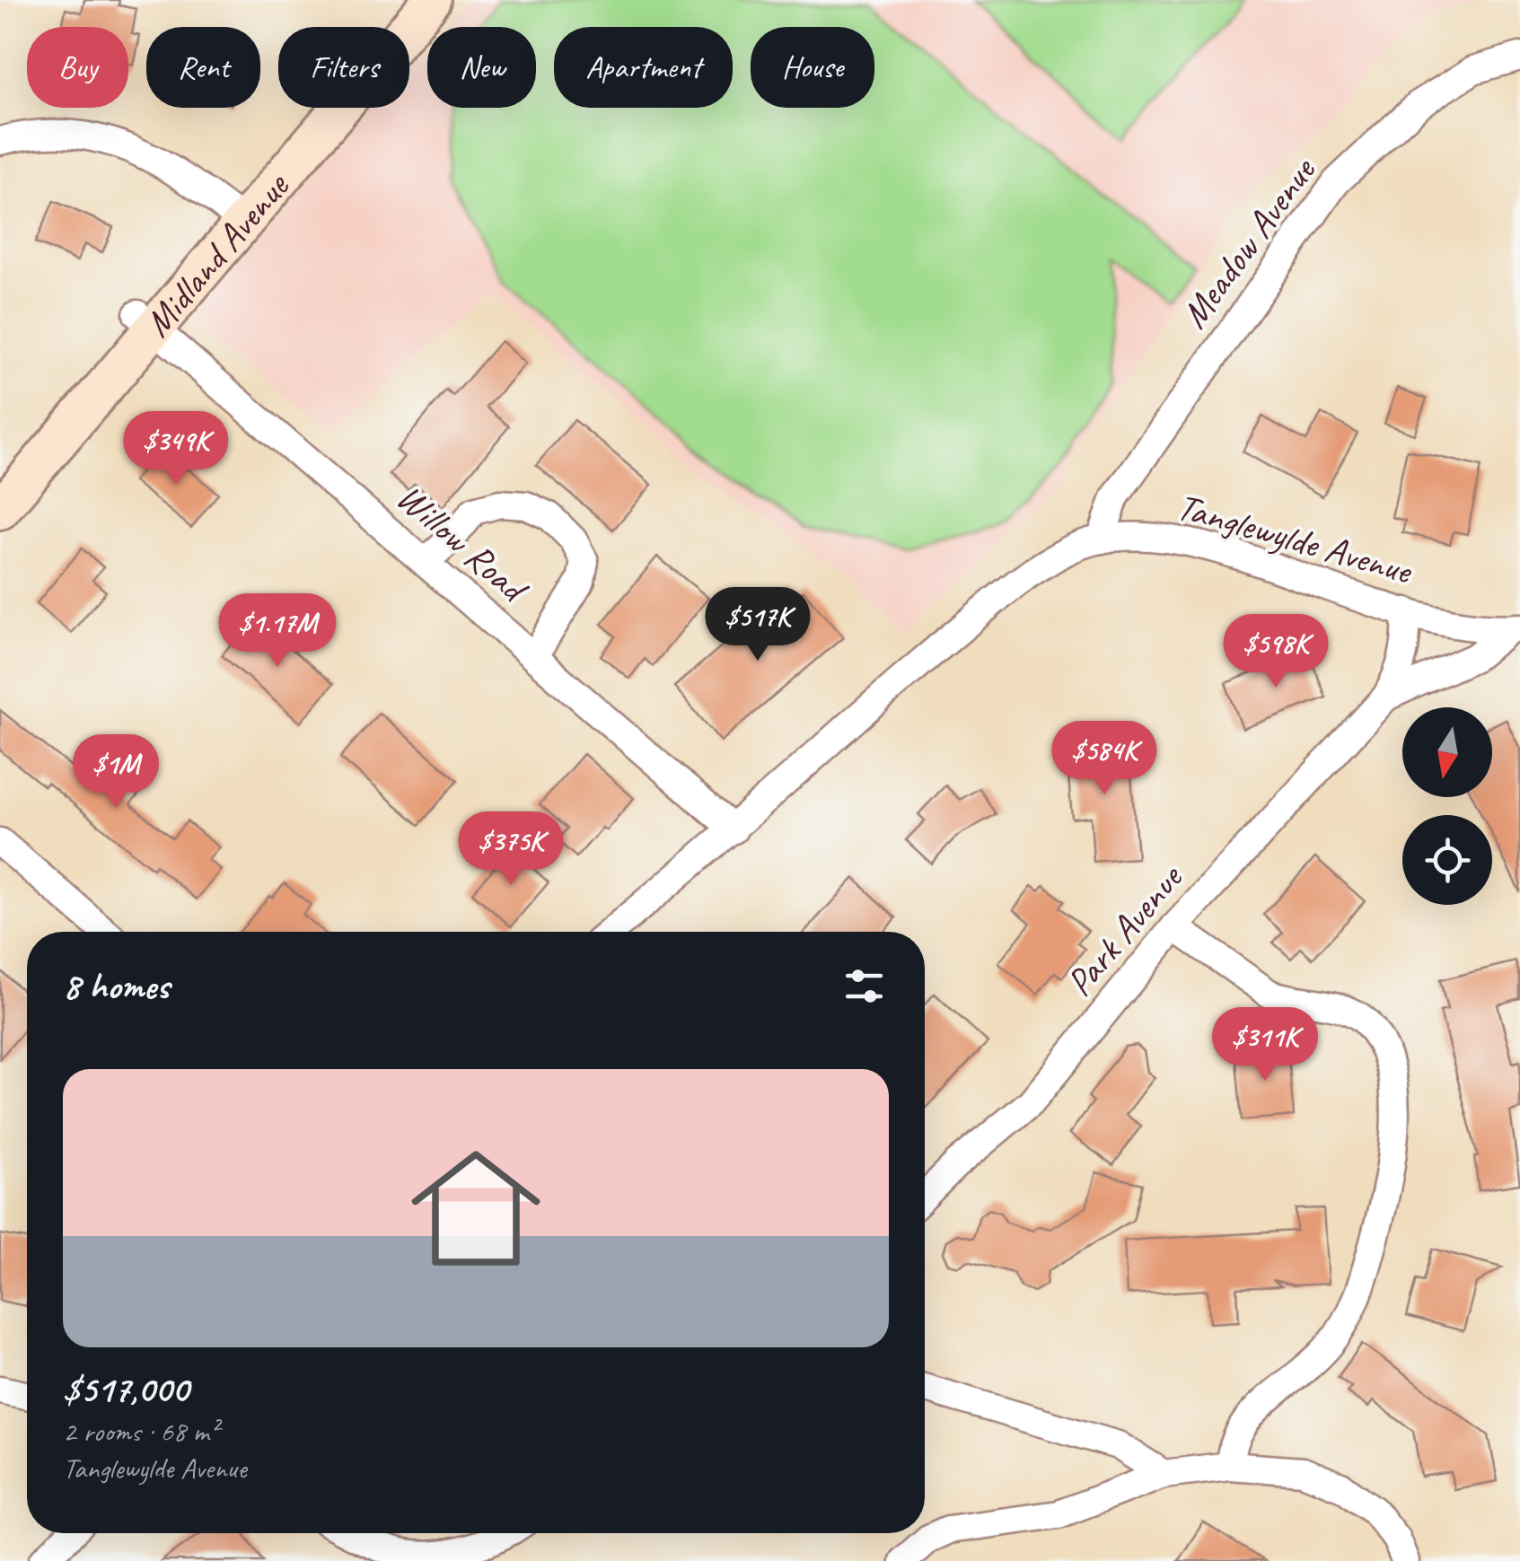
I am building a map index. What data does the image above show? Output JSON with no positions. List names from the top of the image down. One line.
{"streets":{"street":["Meadow Avenue","Midland Avenue","Tanglewylde Avenue","Willow Road","Park Avenue"]},"crossings":[["Meadow Avenue","Tanglewylde Avenue"],["Midland Avenue","Willow Road"],["Tanglewylde Avenue","Willow Road"],["Tanglewylde Avenue","Park Avenue"]],"north":"bottom","page":{"chip":["Buy","Rent","Filters","New","Apartment","House"],"price":["$349K","$517K","$1.17M","$598K","$584K","$1M","$375K","$311K"],"heading":"8 homes","list":[{"name":"$517,000","note":"2 rooms · 68 m² · Tanglewylde Avenue"}]}}
